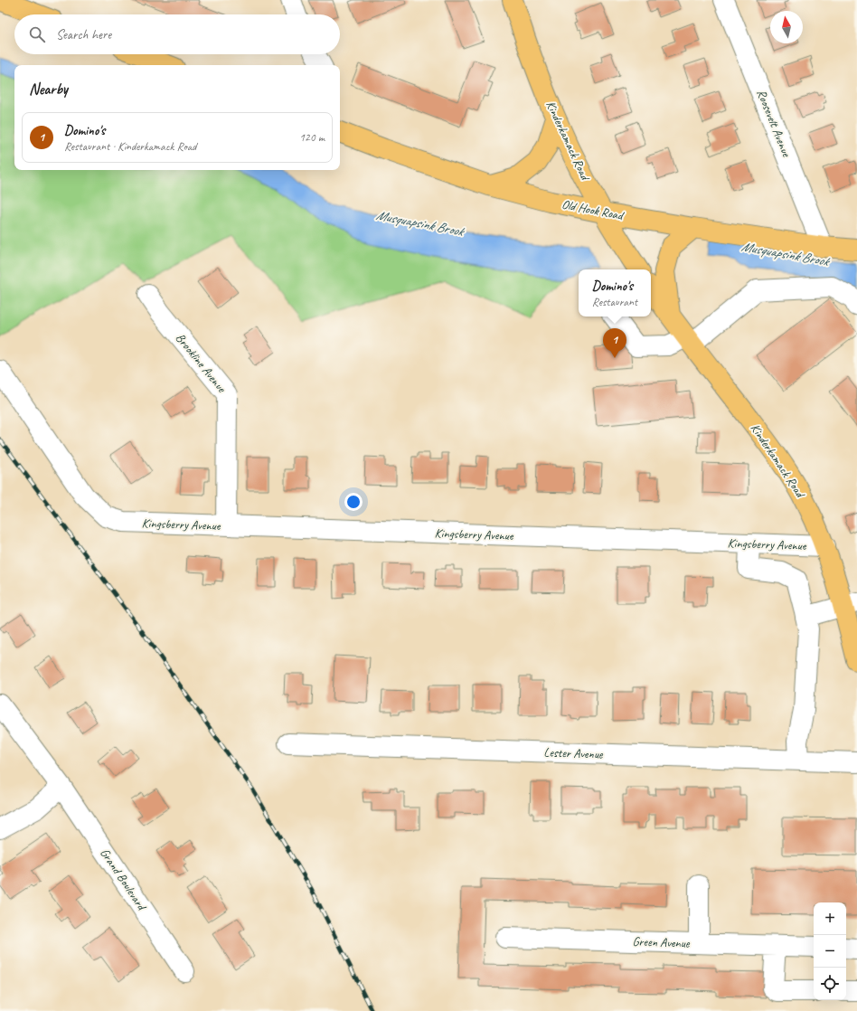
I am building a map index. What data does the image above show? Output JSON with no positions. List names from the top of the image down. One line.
{"streets":{"main road":["Kinderkamack Road","Old Hook Road"],"street":["Roosevelt Avenue","Brookline Avenue","Kingsberry Avenue","Lester Avenue","Grand Boulevard","Green Avenue"]},"crossings":[["Roosevelt Avenue","Old Hook Road"],["Kinderkamack Road","Old Hook Road"],["Kinderkamack Road","Kingsberry Avenue"],["Brookline Avenue","Kingsberry Avenue"]],"water":["Musquapsink Brook"],"north":"top","page":{"search":"Search here","heading":"Nearby","list":[{"mark":"1","name":"Domino's","note":"Restaurant · Kinderkamack Road","value":"120 m"}],"popup":["Domino's","Restaurant"],"pins":"1","map_buttons":["+","−"]}}
